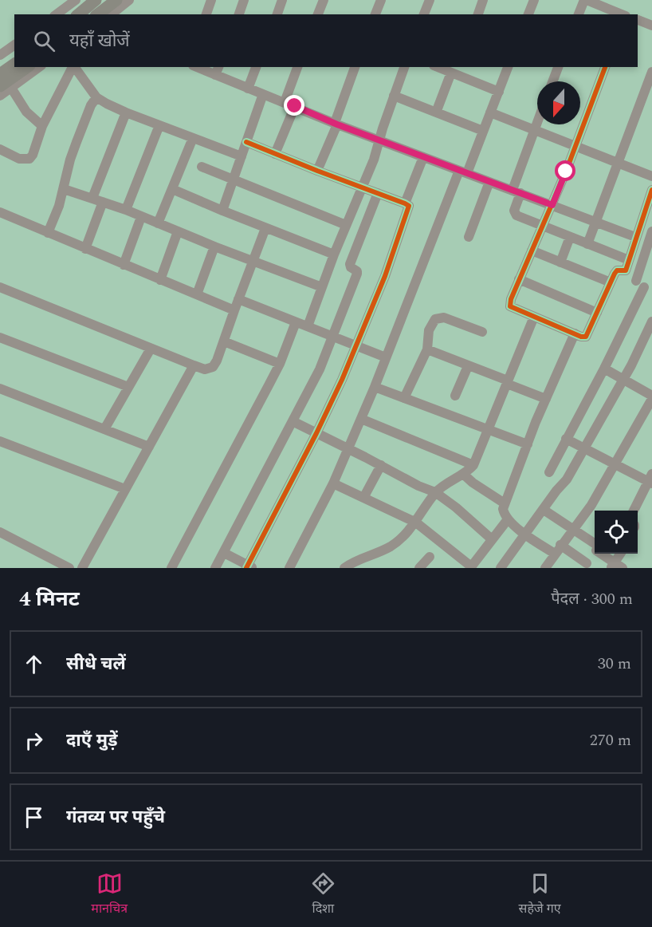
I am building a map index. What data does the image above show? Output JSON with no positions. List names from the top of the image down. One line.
{"north":"bottom","page":{"search":"यहाँ खोजें","heading":["4 मिनट","पैदल · 300 m"],"list":[["सीधे चलें","30 m"],["दाएँ मुड़ें","270 m"],"गंतव्य पर पहुँचे"],"nav":["मानचित्र","दिशा","सहेजे गए"]}}
